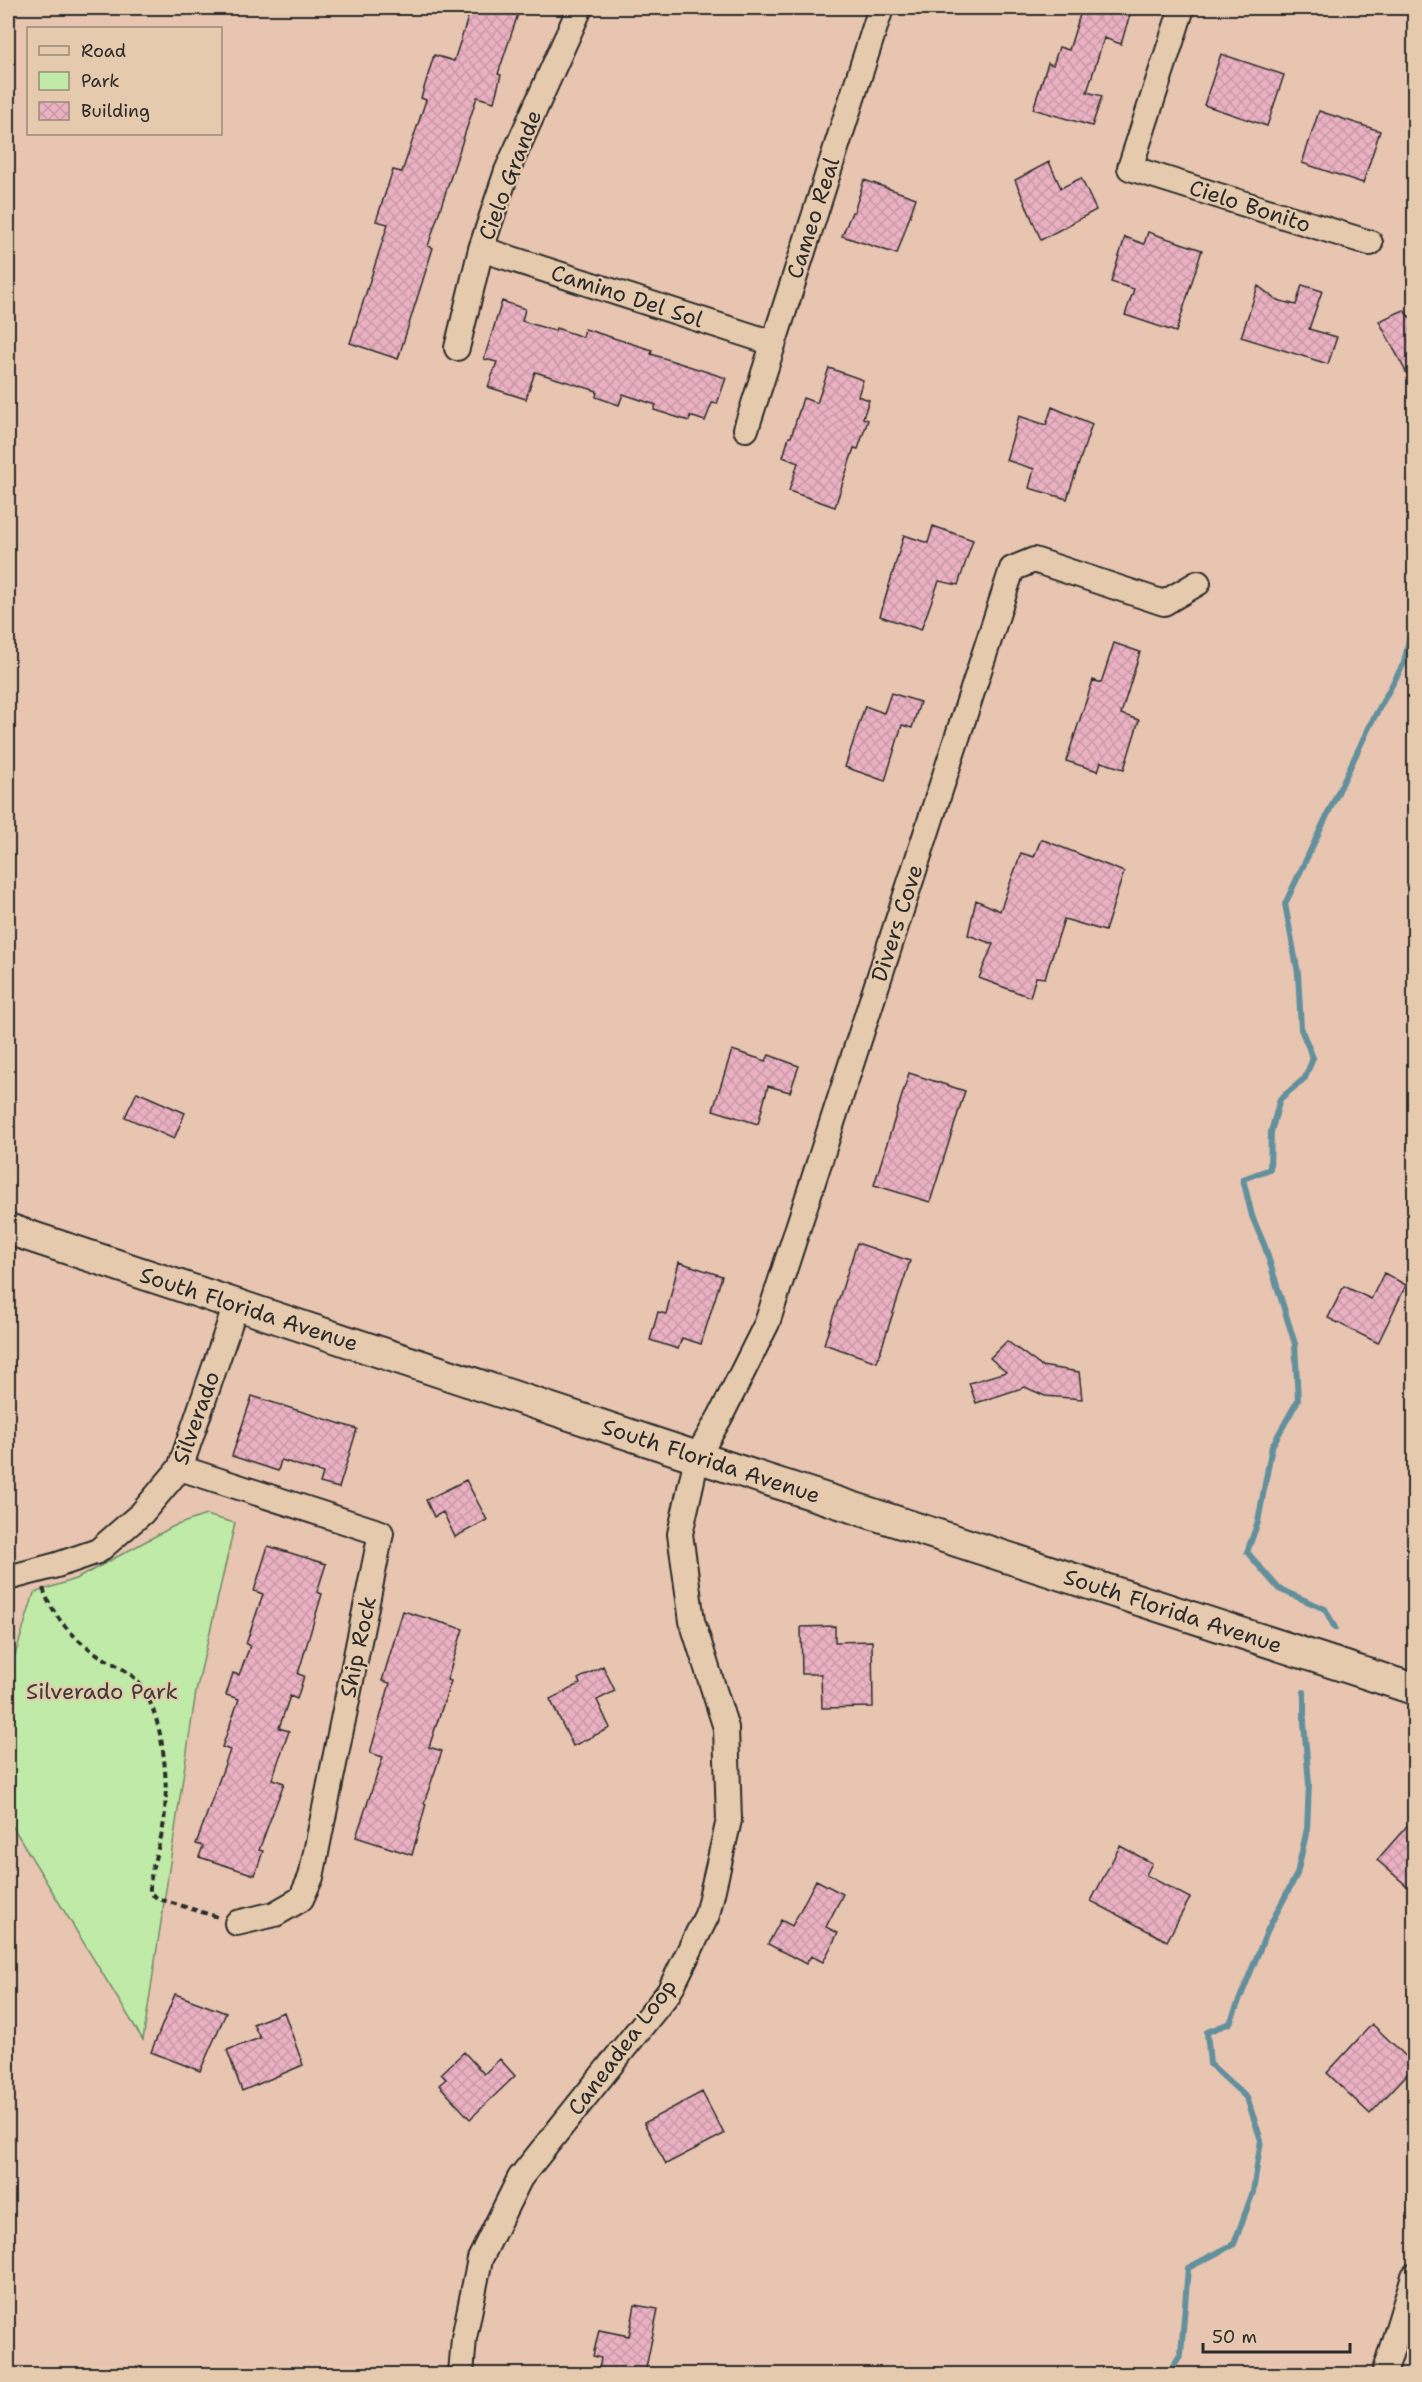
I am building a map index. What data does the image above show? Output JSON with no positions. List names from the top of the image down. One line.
{"streets":{"main road":["South Florida Avenue"],"street":["Cielo Grande","Cielo Bonito","Cameo Real","Camino Del Sol","Divers Cove","Silverado","Ship Rock","Caneadea Loop"]},"crossings":[["Cielo Grande","Camino Del Sol"],["Cameo Real","Camino Del Sol"],["Divers Cove","South Florida Avenue"],["Divers Cove","Caneadea Loop"],["South Florida Avenue","Silverado"],["South Florida Avenue","Caneadea Loop"],["Silverado","Ship Rock"]],"parks":["Silverado Park"],"legend":["Road","Park","Building"],"scale_bar":"50 m"}
